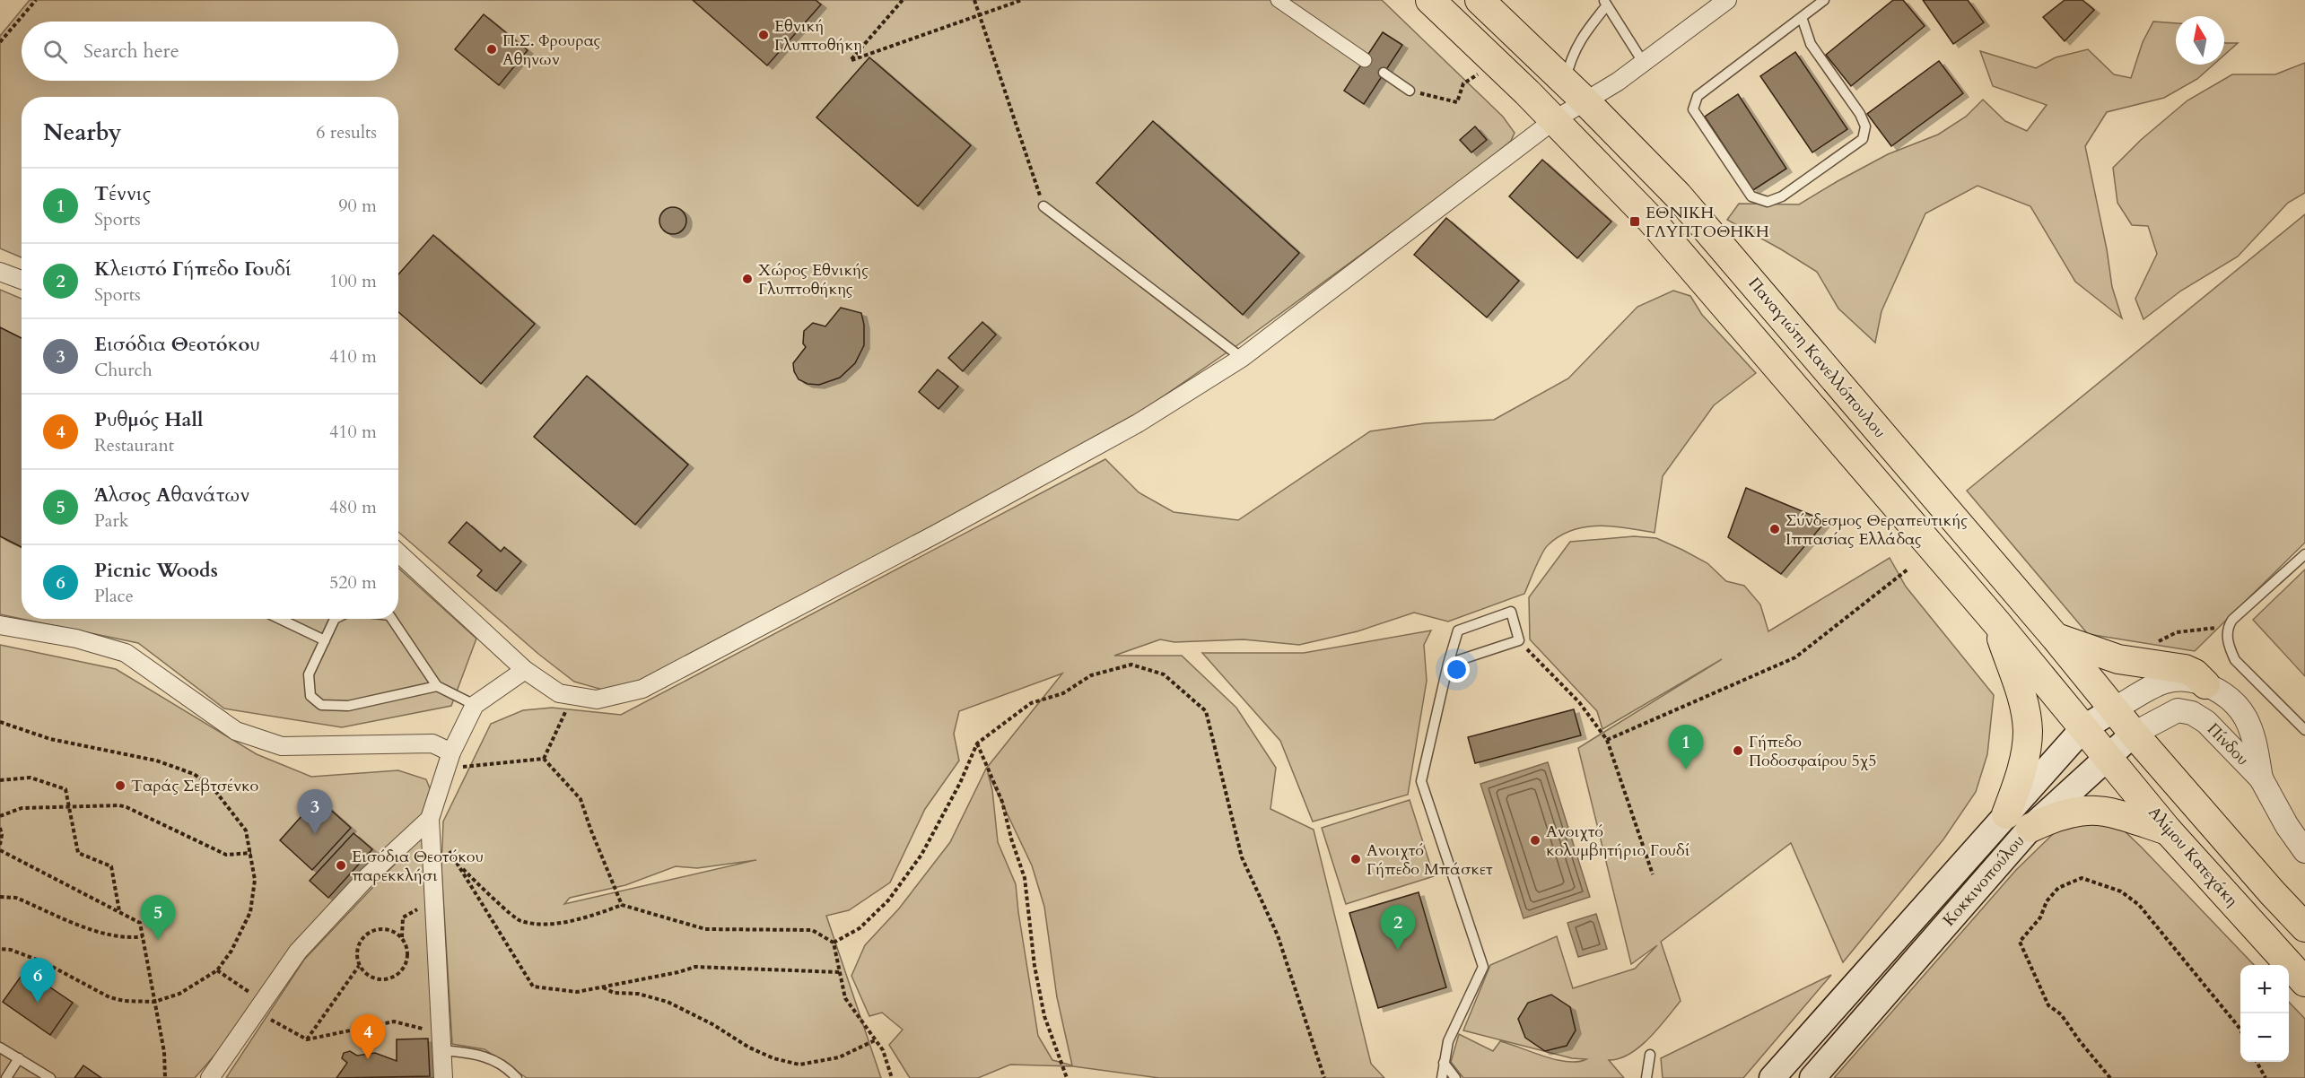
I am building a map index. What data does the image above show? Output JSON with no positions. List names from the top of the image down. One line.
{"streets":{"main road":["Παναγιώτη Κανελλόπουλου","Αλίμου Κατεχάκη","Κοκκινοπούλου"],"street":["Πίνδου"]},"crossings":[["Παναγιώτη Κανελλόπουλου","Πίνδου"],["Παναγιώτη Κανελλόπουλου","Κοκκινοπούλου"],["Πίνδου","Κοκκινοπούλου"],["Αλίμου Κατεχάκη","Κοκκινοπούλου"]],"places":{"other":["Εθνική Γλυπτοθήκη","Π.Σ. Φρουρας Αθηνων","Χώρος Εθνικής Γλυπτοθήκης","Σύνδεσμος Θεραπευτικής Ιππασίας Ελλάδας","Γήπεδο Ποδοσφαίρου 5χ5","Ταράς Σεβτσένκο","Ανοιχτό κολυμβητήριο Γουδί","Ανοιχτό Γήπεδο Μπάσκετ","Εισόδια Θεοτόκου παρεκκλήσι"],"transit":["ΕΘΝΙΚΗ ΓΛΥΠΤΟΘΗΚΗ"]},"north":"top","page":{"search":"Search here","heading":["Nearby","6 results"],"list":[{"mark":"1","name":"Τέννις","note":"Sports","value":"90 m"},{"mark":"2","name":"Κλειστό Γήπεδο Γουδί","note":"Sports","value":"100 m"},{"mark":"3","name":"Εισόδια Θεοτόκου","note":"Church","value":"410 m"},{"mark":"4","name":"Ρυθμός Hall","note":"Restaurant","value":"410 m"},{"mark":"5","name":"Άλσος Αθανάτων","note":"Park","value":"480 m"},{"mark":"6","name":"Picnic Woods","note":"Place","value":"520 m"}],"pins":["1","3","5","2","6","4"],"map_buttons":["+","−"]}}
